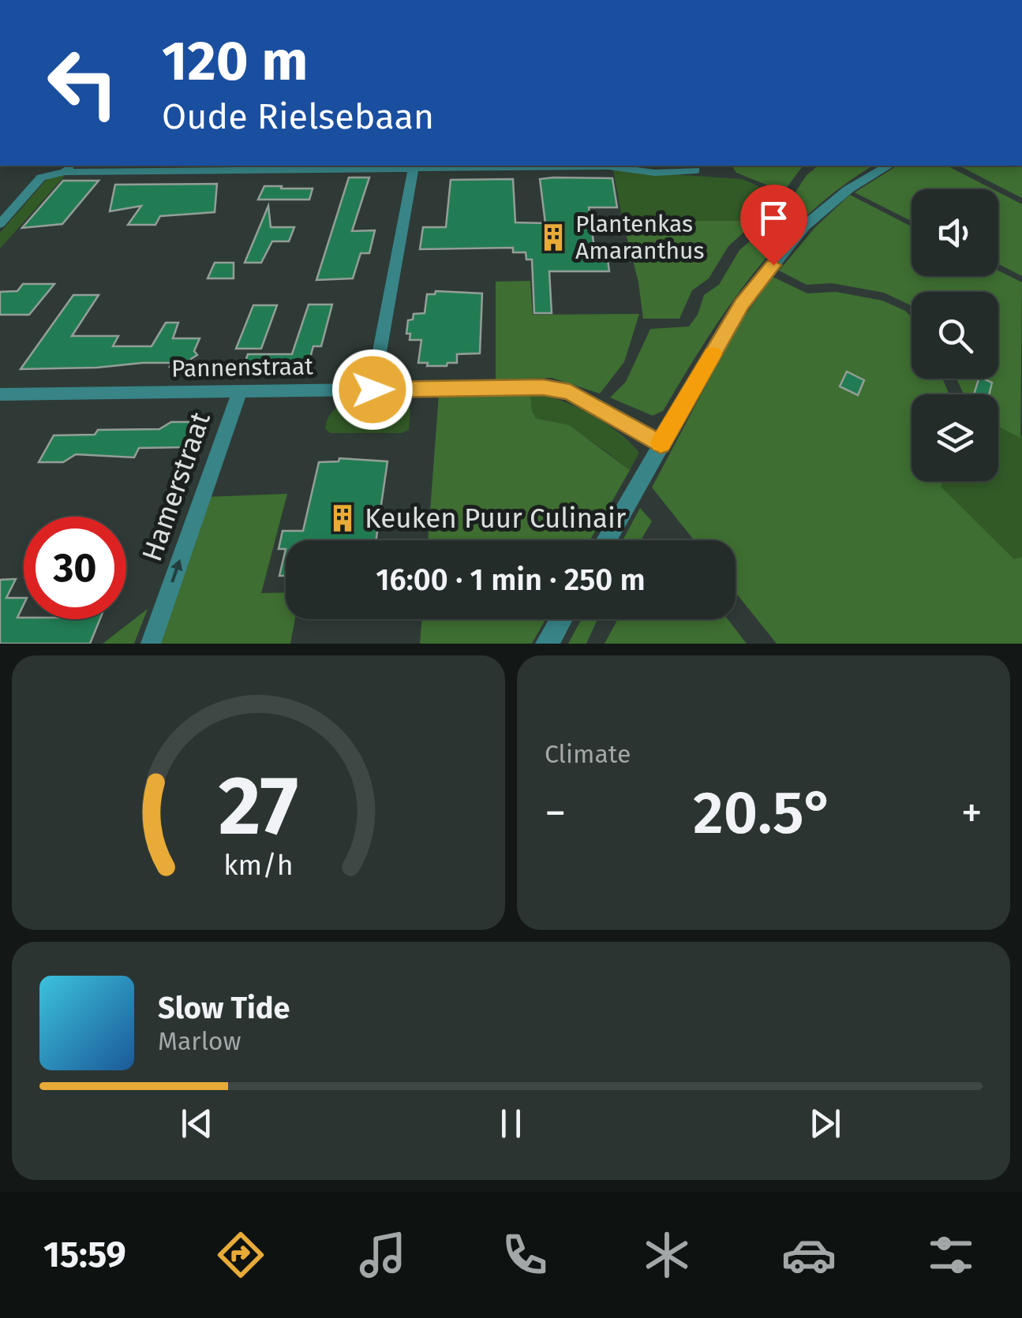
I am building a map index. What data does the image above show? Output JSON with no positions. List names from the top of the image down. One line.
{"streets":{"street":["Pannenstraat","Hamerstraat"]},"crossings":[["Pannenstraat","Hamerstraat"]],"one_way":["Hamerstraat"],"places":{"building":["Plantenkas Amaranthus","Keuken Puur Culinair"]},"page":{"turn":["120 m","Oude Rielsebaan"],"limit":"30","trip":"16:00 · 1 min · 250 m","tile":"Climate","heat":["−","20.5°","+"],"song":["Slow Tide","Marlow"],"tabs":"15:59","gauge":["27","km/h"]}}
